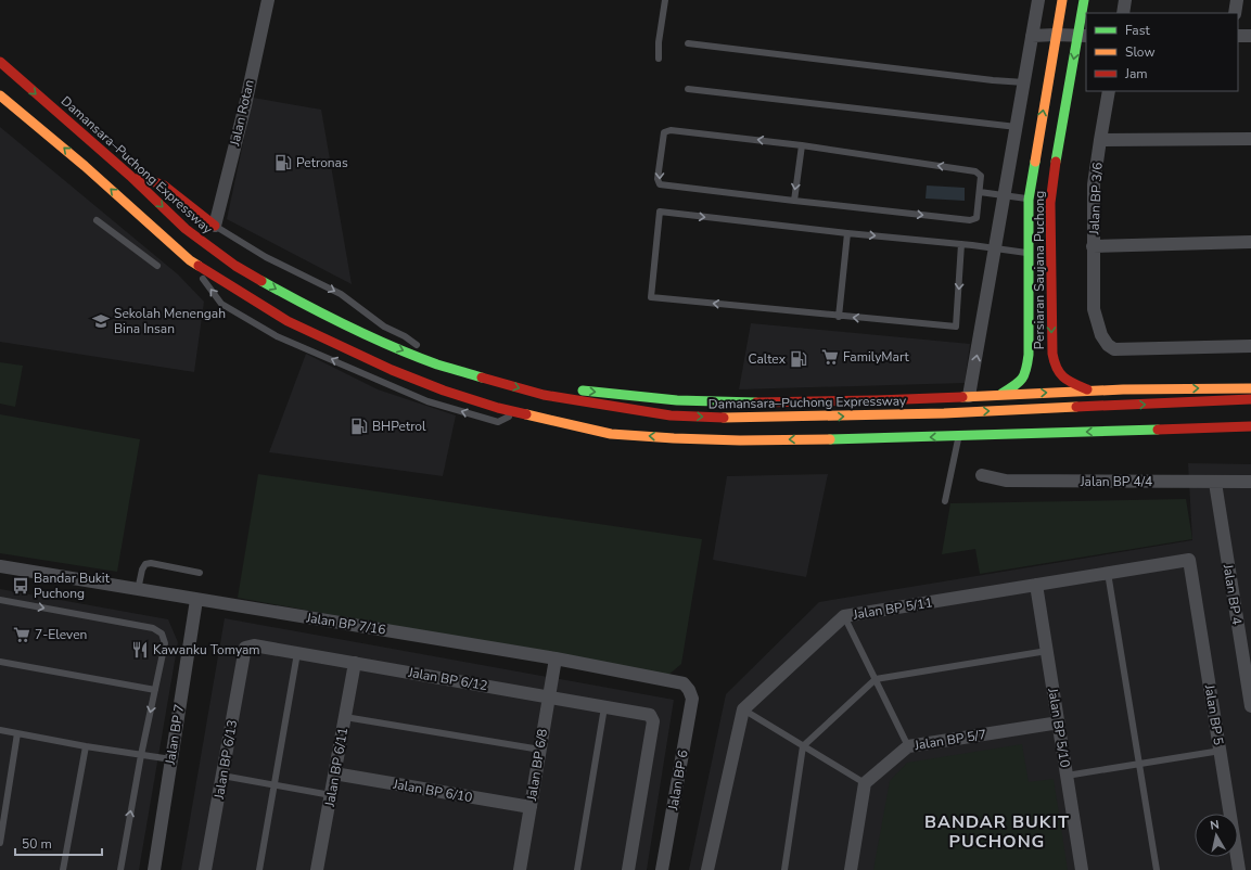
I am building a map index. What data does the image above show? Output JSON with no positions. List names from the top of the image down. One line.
{"streets":{"main road":["Damansara–Puchong Expressway","Persiaran Saujana Puchong"],"street":["Jalan Rotan","Jalan BP 3/6","Jalan BP 4/4","Jalan BP 4","Jalan BP 5/11","Jalan BP 7/16","Jalan BP 6/12","Jalan BP 5","Jalan BP 5/10","Jalan BP 7","Jalan BP 5/7","Jalan BP 6/13","Jalan BP 6/8","Jalan BP 6/11","Jalan BP 6","Jalan BP 6/10"]},"crossings":[["Jalan BP 4/4","Jalan BP 4"],["Jalan BP 5/11","Jalan BP 5"],["Jalan BP 5/11","Jalan BP 5/10"],["Jalan BP 7/16","Jalan BP 7"],["Jalan BP 7/16","Jalan BP 6/8"],["Jalan BP 7/16","Jalan BP 6"],["Jalan BP 6/12","Jalan BP 6/13"],["Jalan BP 6/12","Jalan BP 6/8"],["Jalan BP 6/12","Jalan BP 6/11"],["Jalan BP 5/10","Jalan BP 5/7"],["Jalan BP 6/8","Jalan BP 6/10"],["Jalan BP 6/11","Jalan BP 6/10"]],"districts":["BANDAR BUKIT PUCHONG"],"places":{"fuel station":["Petronas","Caltex","BHPetrol"],"school or university":["Sekolah Menengah Bina Insan"],"supermarket":["FamilyMart","7-Eleven"],"bus stop":["Bandar Bukit Puchong"],"restaurant":["Kawanku Tomyam"]},"legend":["Fast","Slow","Jam"],"scale_bar":"50 m","north":"top"}
